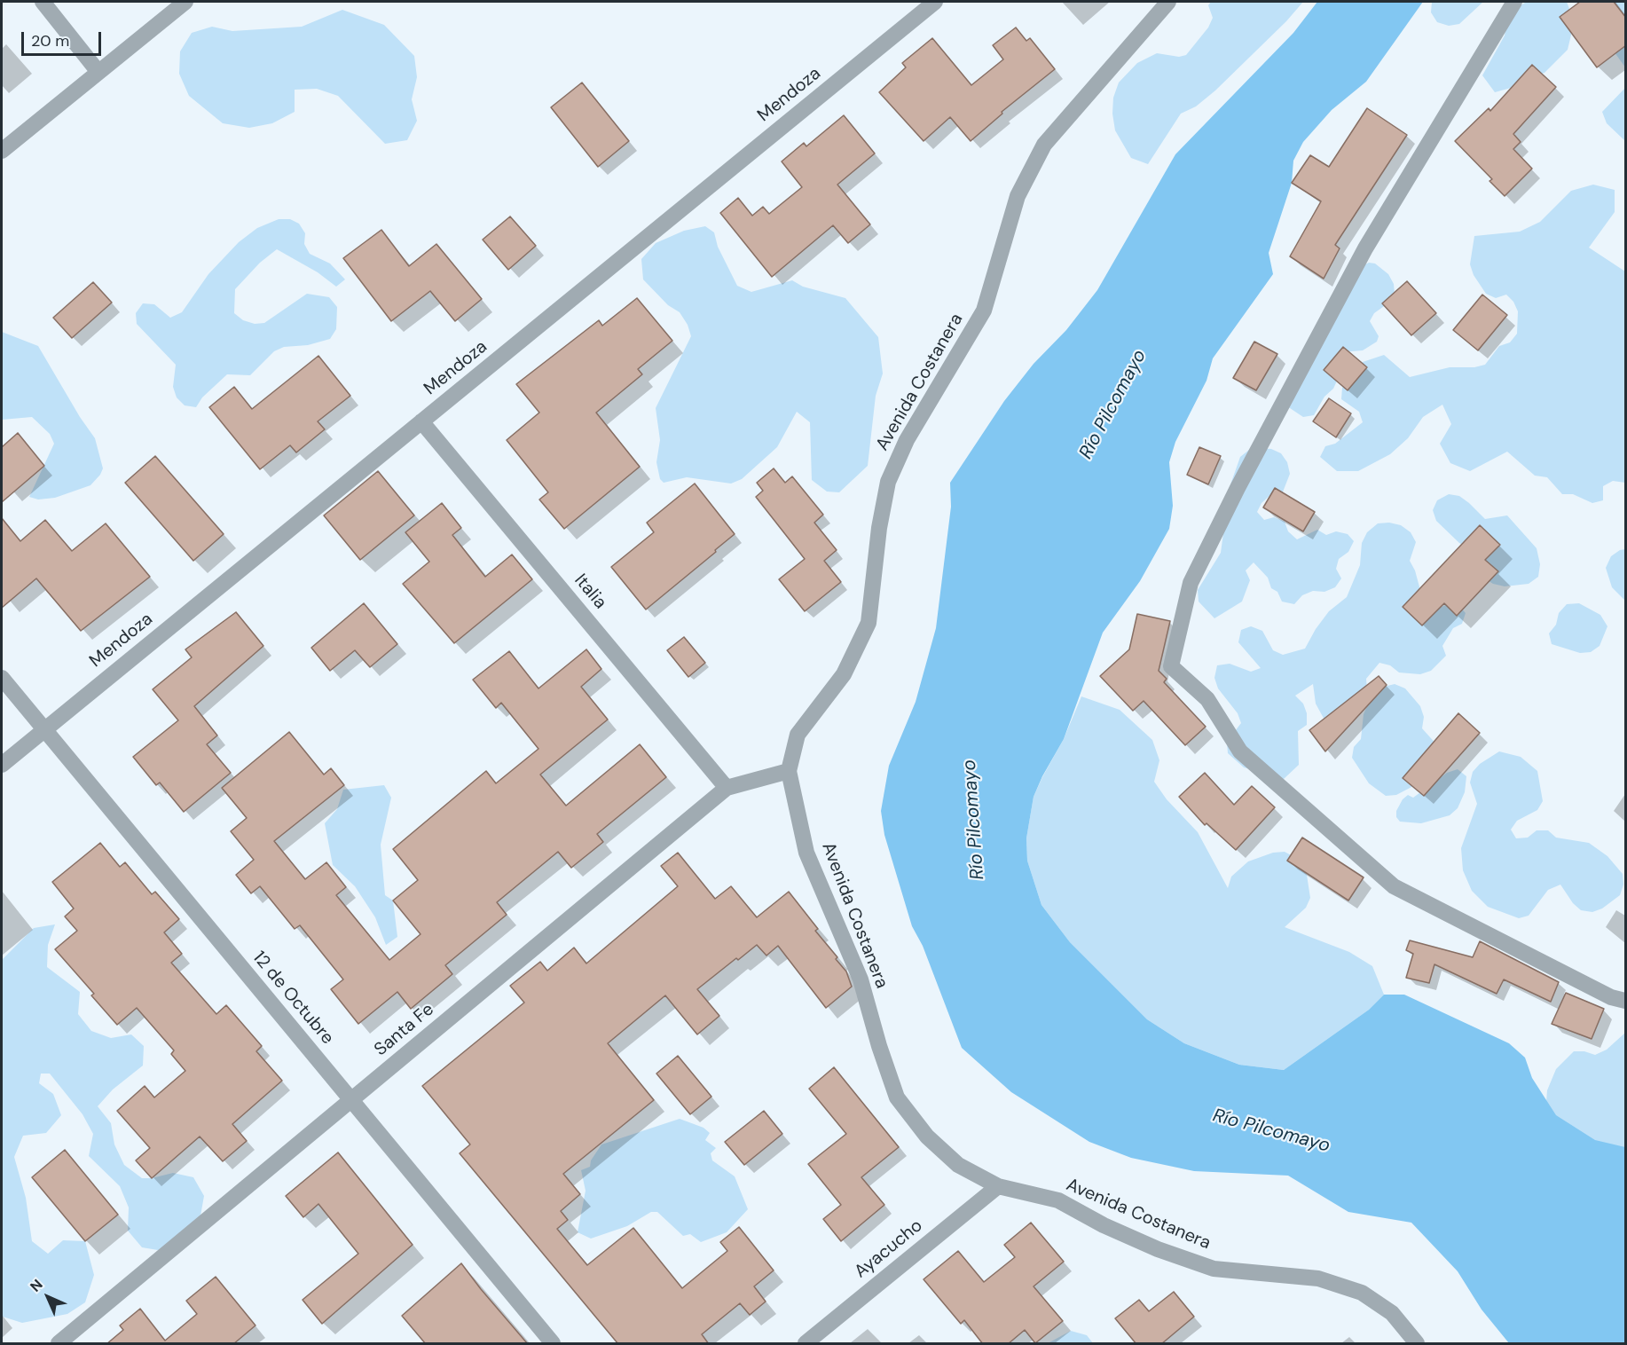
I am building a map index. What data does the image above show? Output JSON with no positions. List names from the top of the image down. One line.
{"streets":{"street":["Mendoza","Avenida Costanera","Italia","12 de Octubre","Santa Fe","Ayacucho"]},"crossings":[["Mendoza","Italia"],["Mendoza","12 de Octubre"],["Avenida Costanera","Santa Fe"],["Avenida Costanera","Ayacucho"],["Italia","Santa Fe"],["12 de Octubre","Santa Fe"]],"water":["Río Pilcomayo"],"scale_bar":"20 m","north":"top left"}
